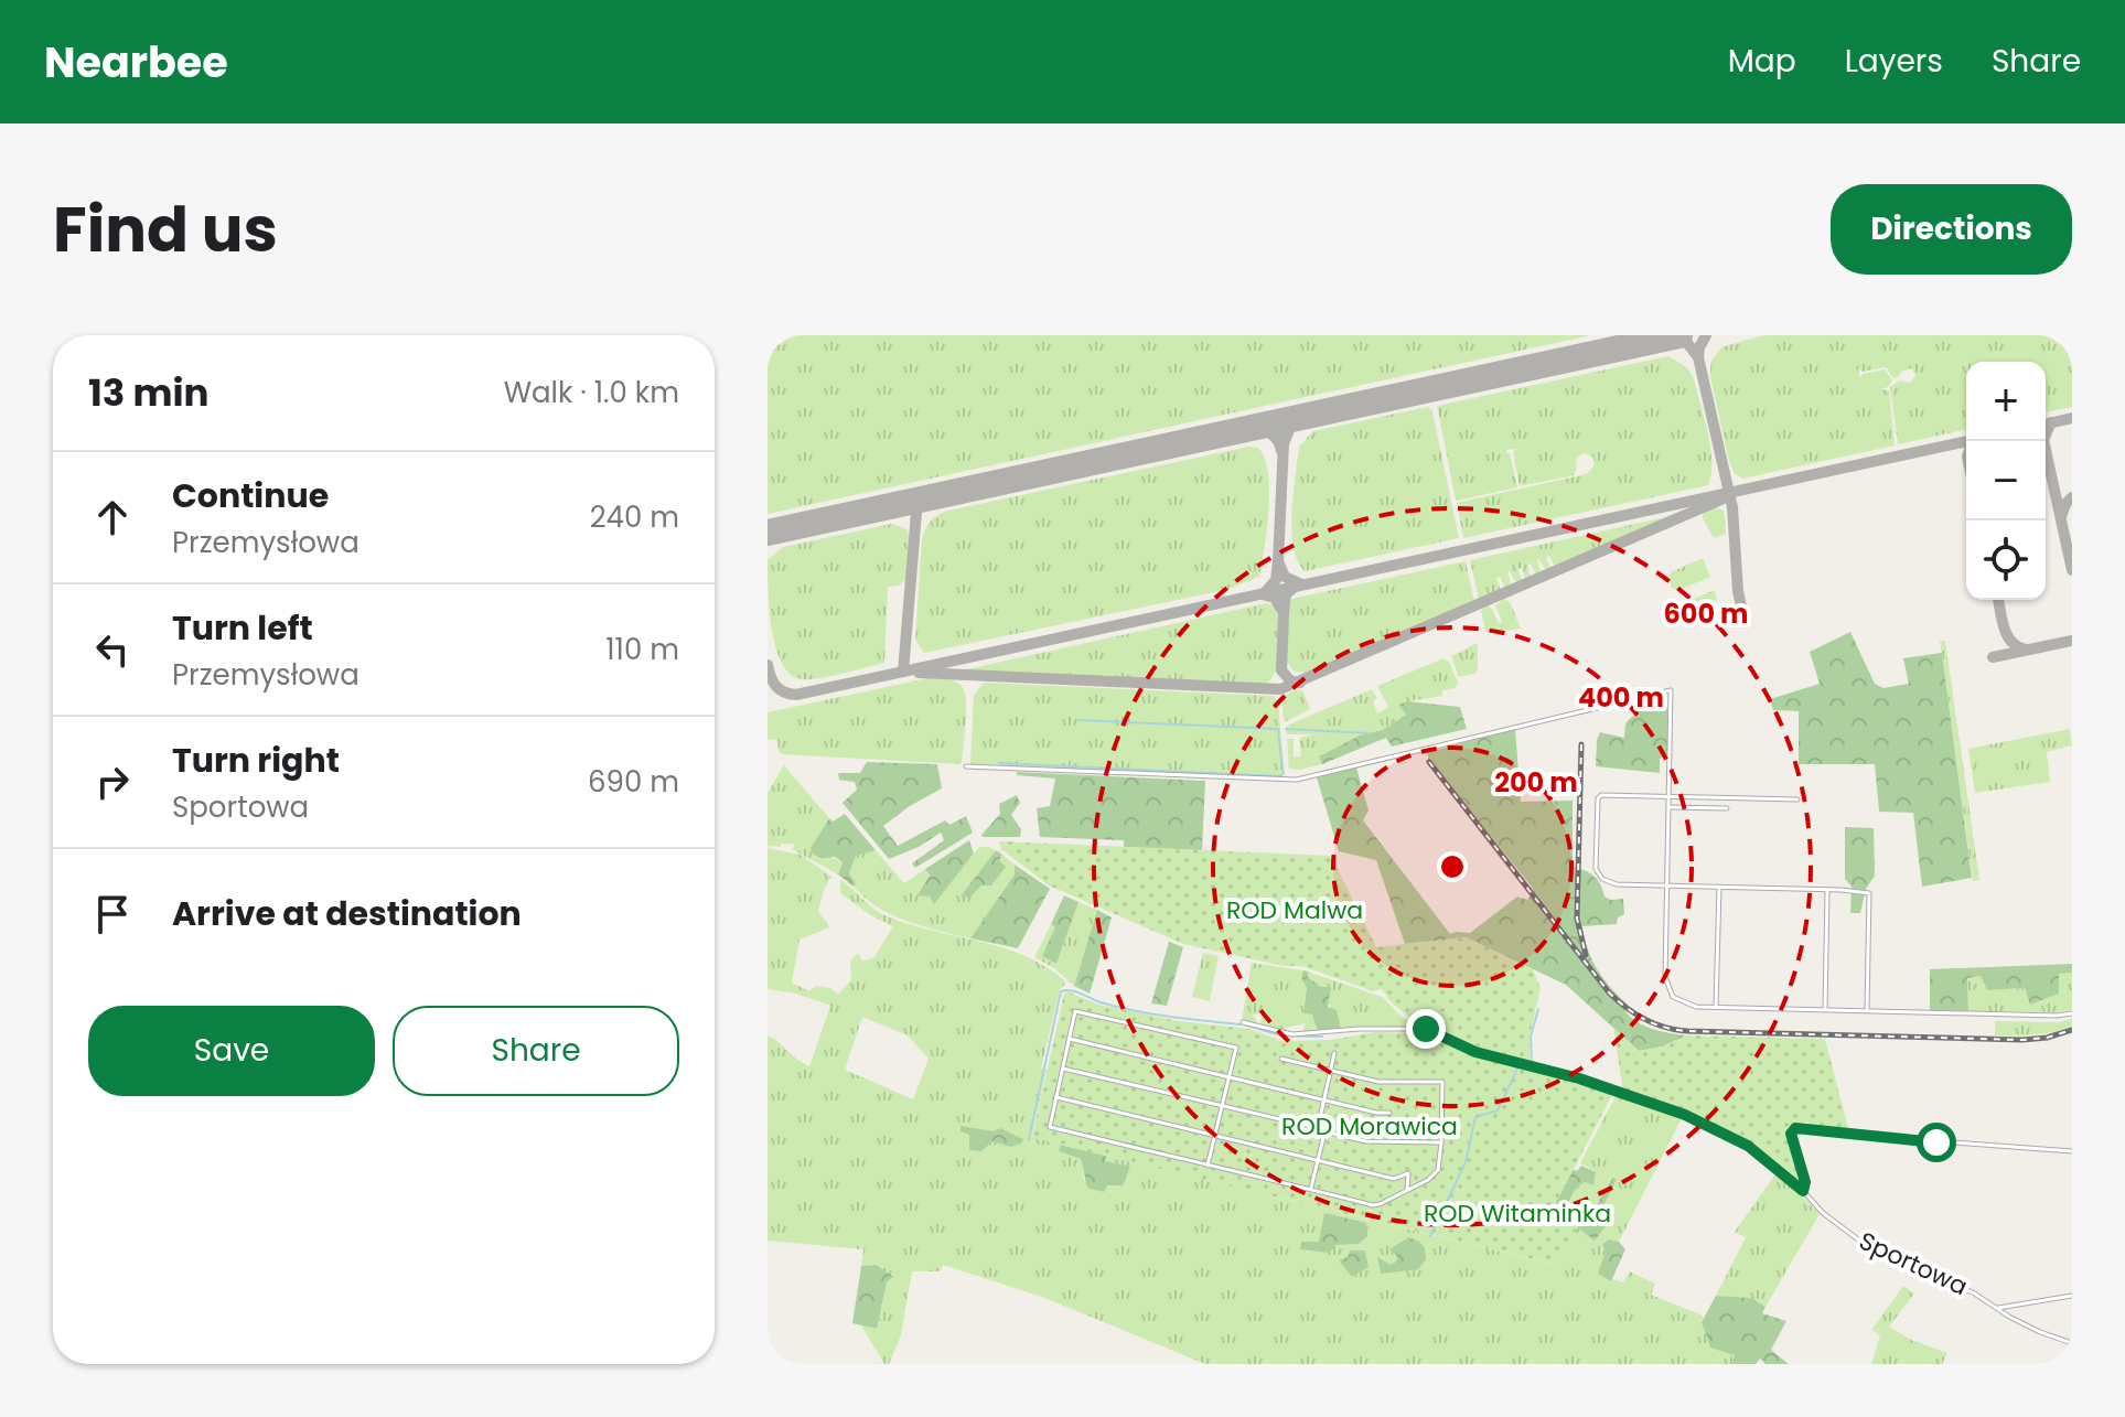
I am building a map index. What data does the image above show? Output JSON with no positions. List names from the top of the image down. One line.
{"streets":{"street":["Sportowa"]},"parks":["ROD Malwa","ROD Morawica","ROD Witaminka"],"page":{"header":"Nearbee","nav":["Map","Layers","Share"],"title":"Find us","buttons":["Directions",["Save","Share"]],"heading":["13 min","Walk · 1.0 km"],"map_buttons":["+","−"],"list":[["Continue","Przemysłowa","240 m"],["Turn left","Przemysłowa","110 m"],["Turn right","Sportowa","690 m"],"Arrive at destination"]},"rings":["600 m","400 m","200 m"]}
